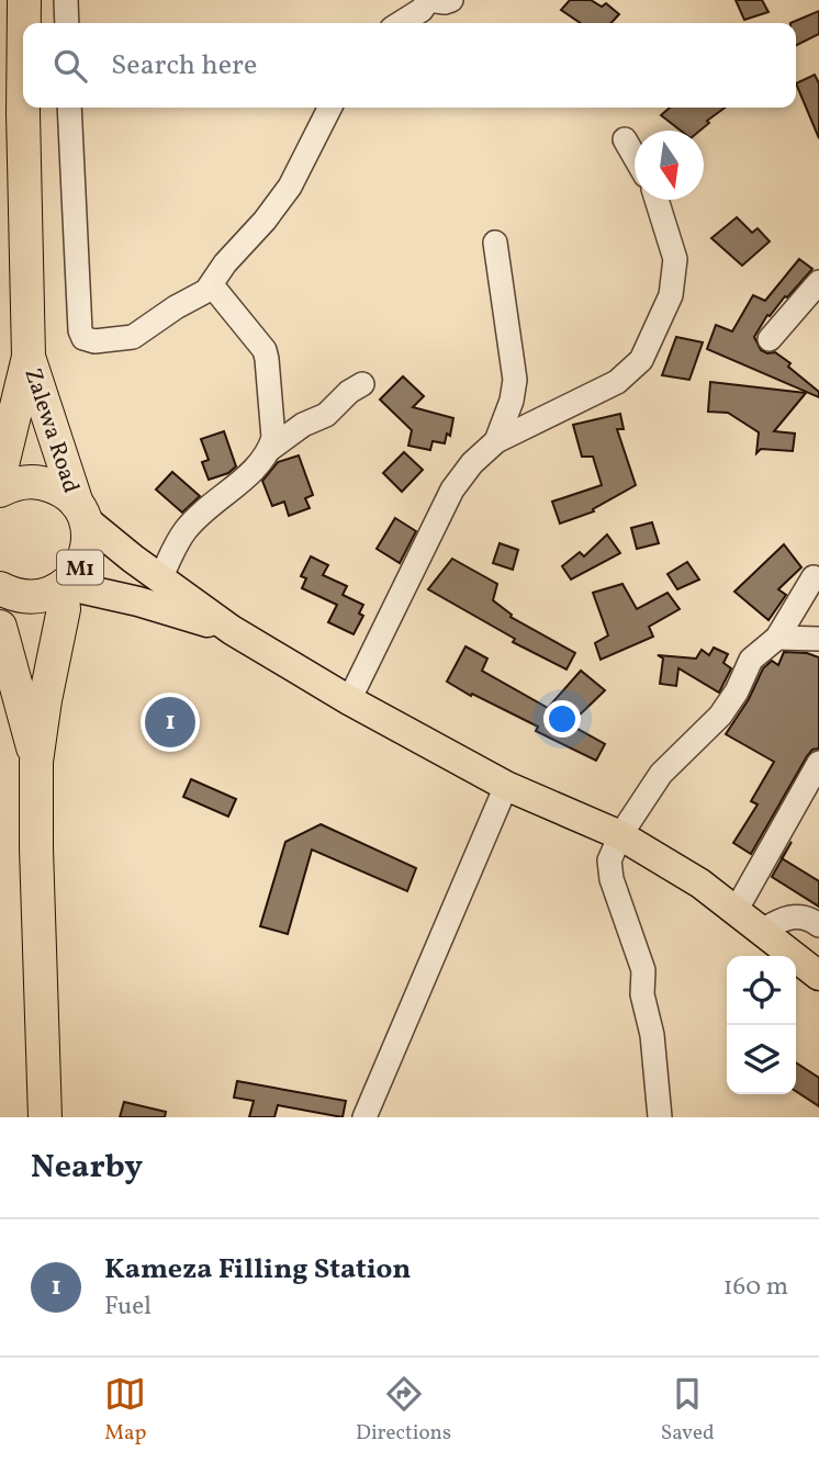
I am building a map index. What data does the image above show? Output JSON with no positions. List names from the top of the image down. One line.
{"streets":{"highway":["Zalewa Road","M1"]},"crossings":[["Zalewa Road","M1"]],"north":"bottom","page":{"search":"Search here","pins":"1","heading":"Nearby","list":[{"mark":"1","name":"Kameza Filling Station","note":"Fuel","value":"160 m"}],"nav":["Map","Directions","Saved"]}}
